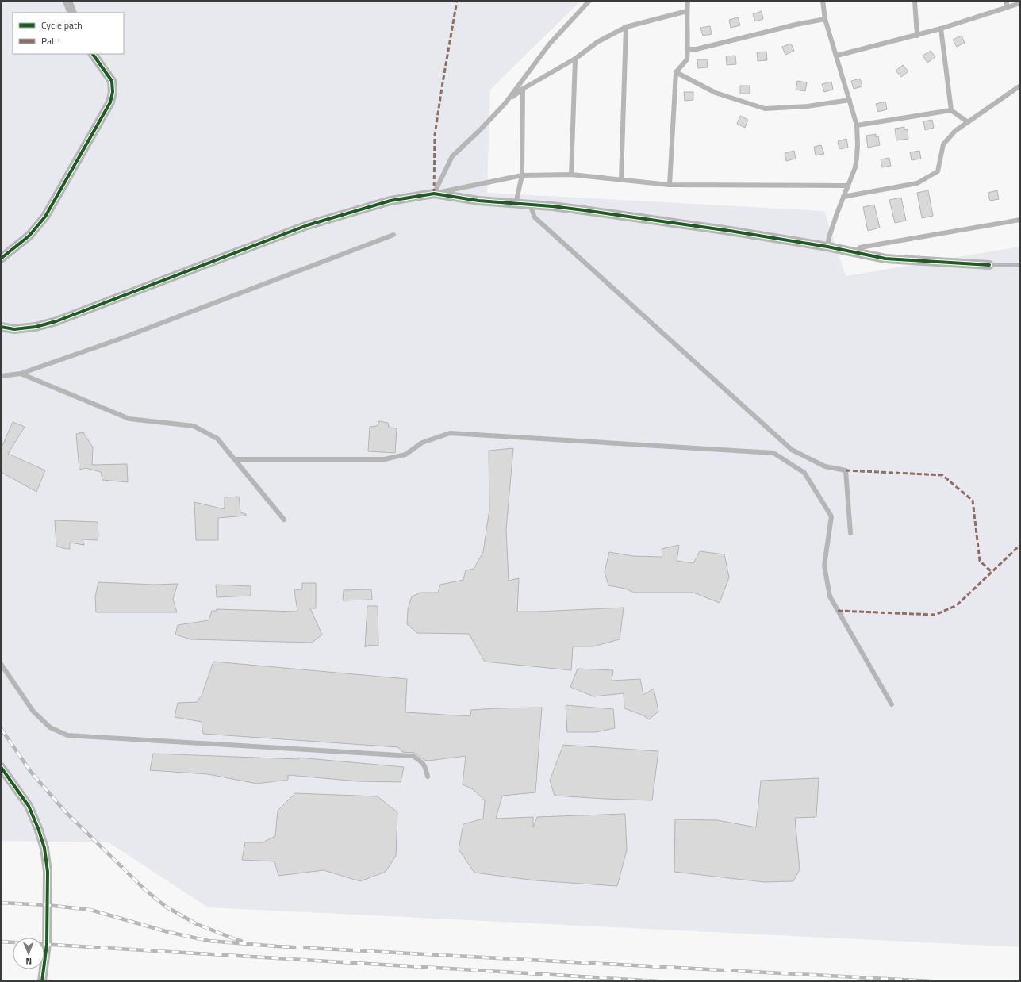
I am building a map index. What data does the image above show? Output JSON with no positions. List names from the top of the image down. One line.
{"legend":["Cycle path","Path"],"north":"bottom"}
